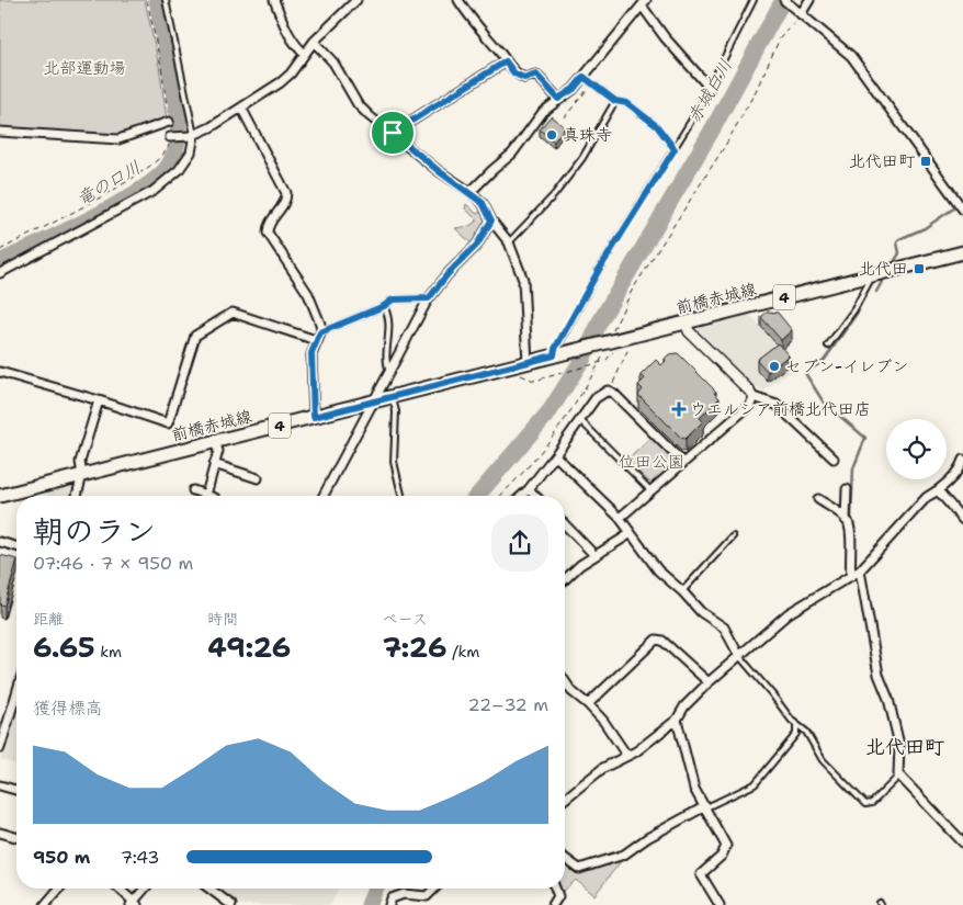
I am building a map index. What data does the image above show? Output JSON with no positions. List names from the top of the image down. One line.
{"streets":{"main road":["4","前橋赤城線"]},"crossings":[["4","前橋赤城線"]],"districts":["北代田町"],"water":["赤城白川","竜の口川"],"parks":["北部運動場","位田公園"],"places":{"other":["真珠寺","セブン-イレブン"],"transit":["北代田町","北代田"],"health":["ウエルシア前橋北代田店"]},"page":{"heading":["朝のラン","07:46 · 7 × 950 m"],"stats":[["距離","6.65 km"],["時間","49:26"],["ペース","7:26 /km"]],"chart":["獲得標高","22–32 m"],"list":[{"name":"950 m","note":"7:43"}]}}
